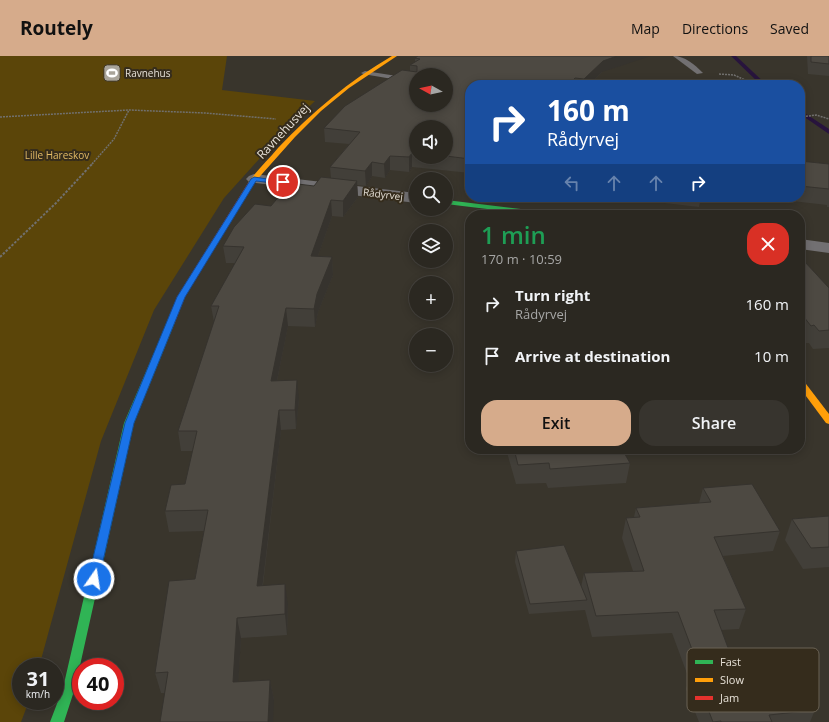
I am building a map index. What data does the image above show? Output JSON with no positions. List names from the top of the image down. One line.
{"streets":{"street":["Ravnehusvej","Rådyrvej"]},"crossings":[["Ravnehusvej","Rådyrvej"]],"parks":["Lille Hareskov"],"places":{"sports":["Ravnehus"]},"legend":["Fast","Slow","Jam"],"north":"left","page":{"header":"Routely","nav":["Map","Directions","Saved"],"map_buttons":["+","−"],"turn":["160 m","Rådyrvej"],"heading":["1 min","170 m · 10:59"],"list":[{"name":"Turn right","note":"Rådyrvej","value":"160 m"},{"name":"Arrive at destination","value":"10 m"}],"buttons":["Exit","Share"],"speed":"31 km/h","limit":"40"}}
